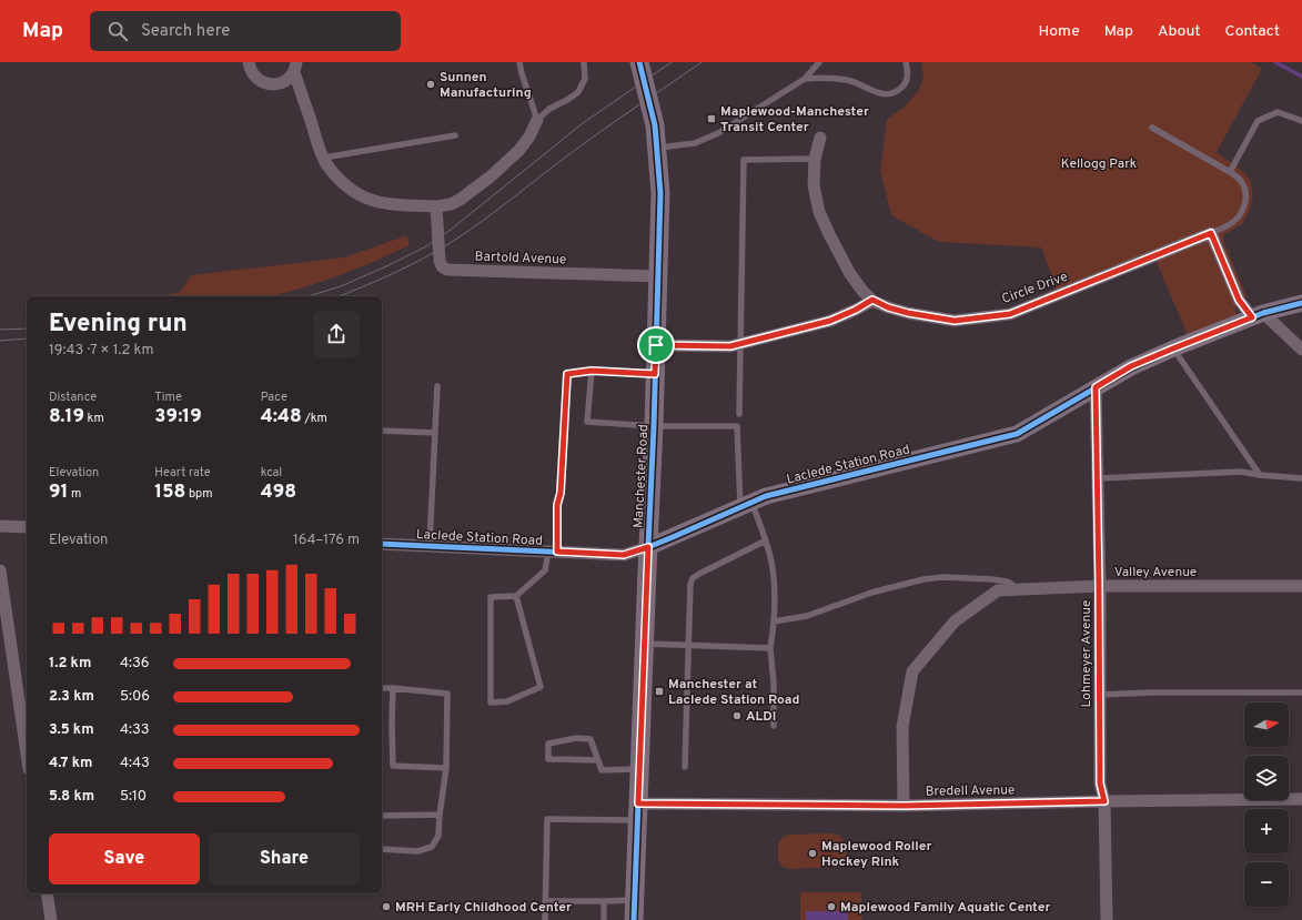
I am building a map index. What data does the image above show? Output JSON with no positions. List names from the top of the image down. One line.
{"streets":{"main road":["Manchester Road"],"street":["Bartold Avenue","Circle Drive","Laclede Station Road","Valley Avenue","Lohmeyer Avenue","Bredell Avenue"]},"crossings":[["Bartold Avenue","Manchester Road"],["Laclede Station Road","Manchester Road"],["Laclede Station Road","Lohmeyer Avenue"],["Manchester Road","Bredell Avenue"],["Valley Avenue","Lohmeyer Avenue"],["Valley Avenue","Bredell Avenue"],["Lohmeyer Avenue","Bredell Avenue"]],"parks":["Kellogg Park"],"places":{"other":["Sunnen Manufacturing","ALDI","Maplewood Roller Hockey Rink","MRH Early Childhood Center","Maplewood Family Aquatic Center"],"transit":["Maplewood-Manchester Transit Center","Manchester at Laclede Station Road"]},"north":"right","page":{"header":"Map","search":"Search here","nav":["Home","Map","About","Contact"],"heading":["Evening run","19:43 · 7 × 1.2 km"],"stats":[["Distance","8.19 km"],["Time","39:19"],["Pace","4:48 /km"],["Elevation","91 m"],["Heart rate","158 bpm"],["kcal","498"]],"chart":["Elevation","164–176 m"],"list":[{"name":"1.2 km","note":"4:36"},{"name":"2.3 km","note":"5:06"},{"name":"3.5 km","note":"4:33"},{"name":"4.7 km","note":"4:43"},{"name":"5.8 km","note":"5:10"}],"map_buttons":["+","−"],"buttons":["Save","Share"]}}
